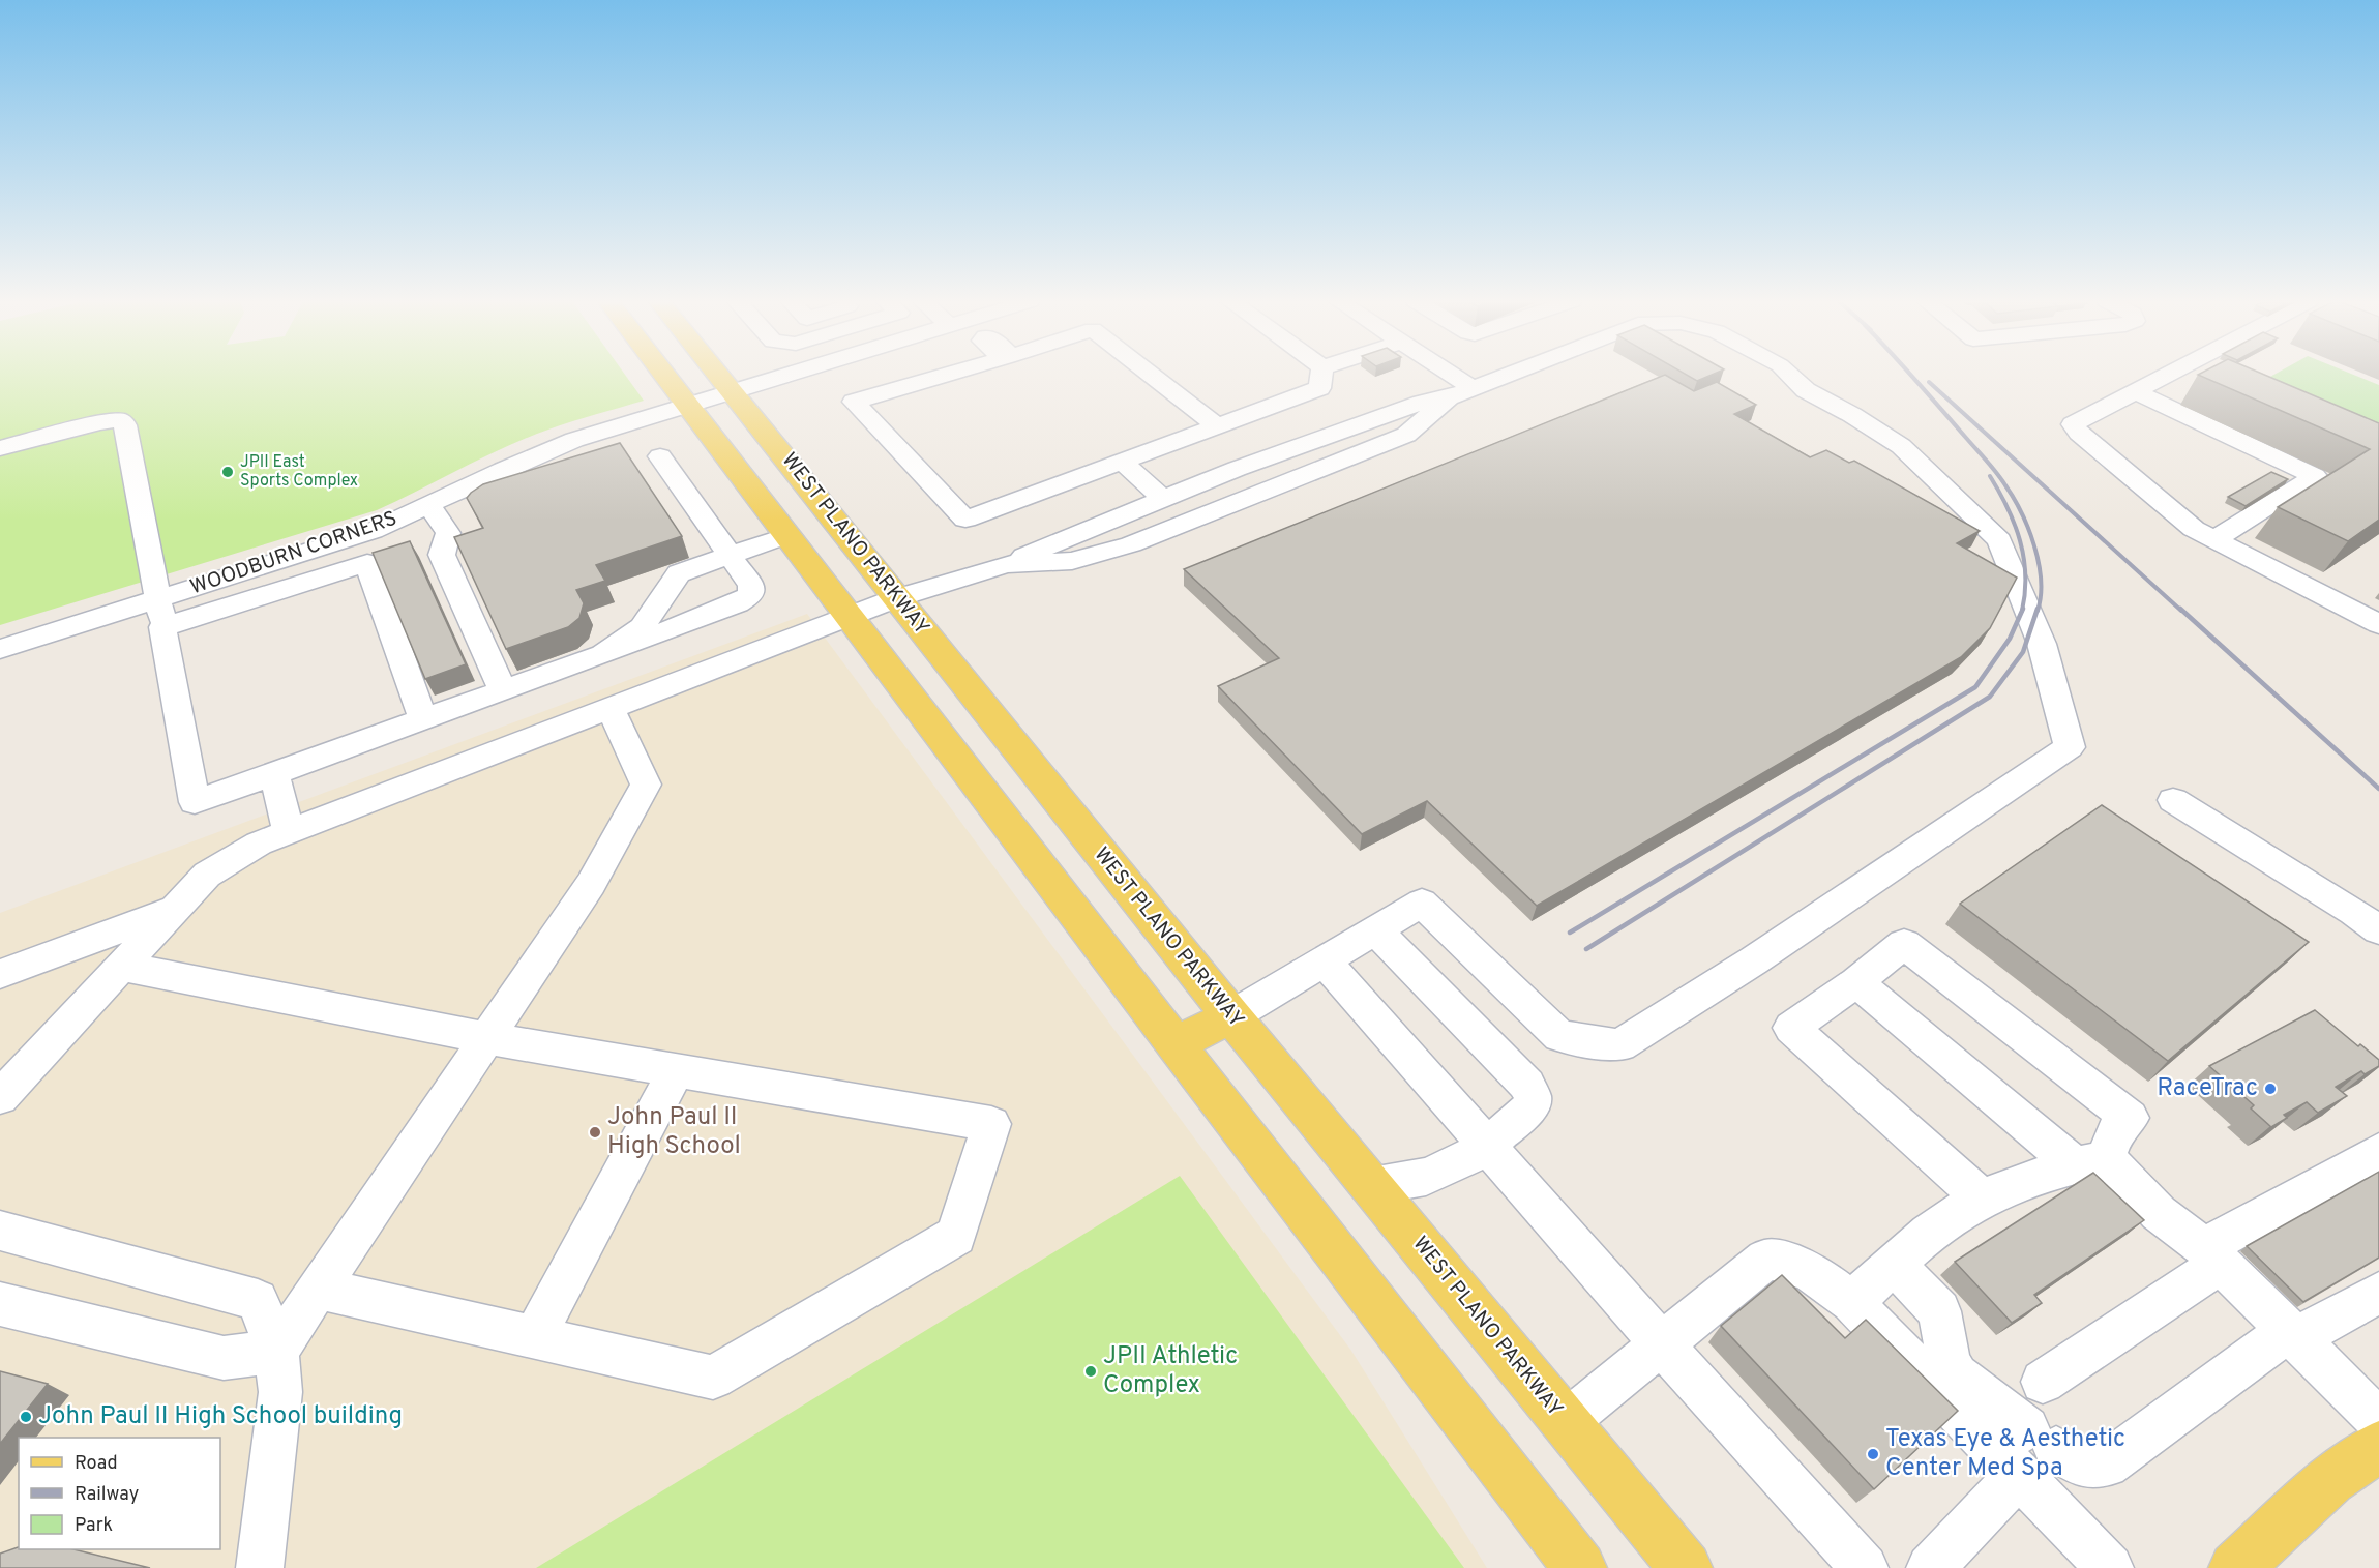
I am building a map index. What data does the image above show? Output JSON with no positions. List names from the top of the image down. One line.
{"streets":{"main road":["WEST PLANO PARKWAY"],"street":["WOODBURN CORNERS"]},"crossings":[["WEST PLANO PARKWAY","WOODBURN CORNERS"]],"places":["JPII East Sports Complex","RaceTrac","John Paul II High School","JPII Athletic Complex","John Paul II High School building","Texas Eye & Aesthetic Center Med Spa"],"legend":["Road","Railway","Park"]}
